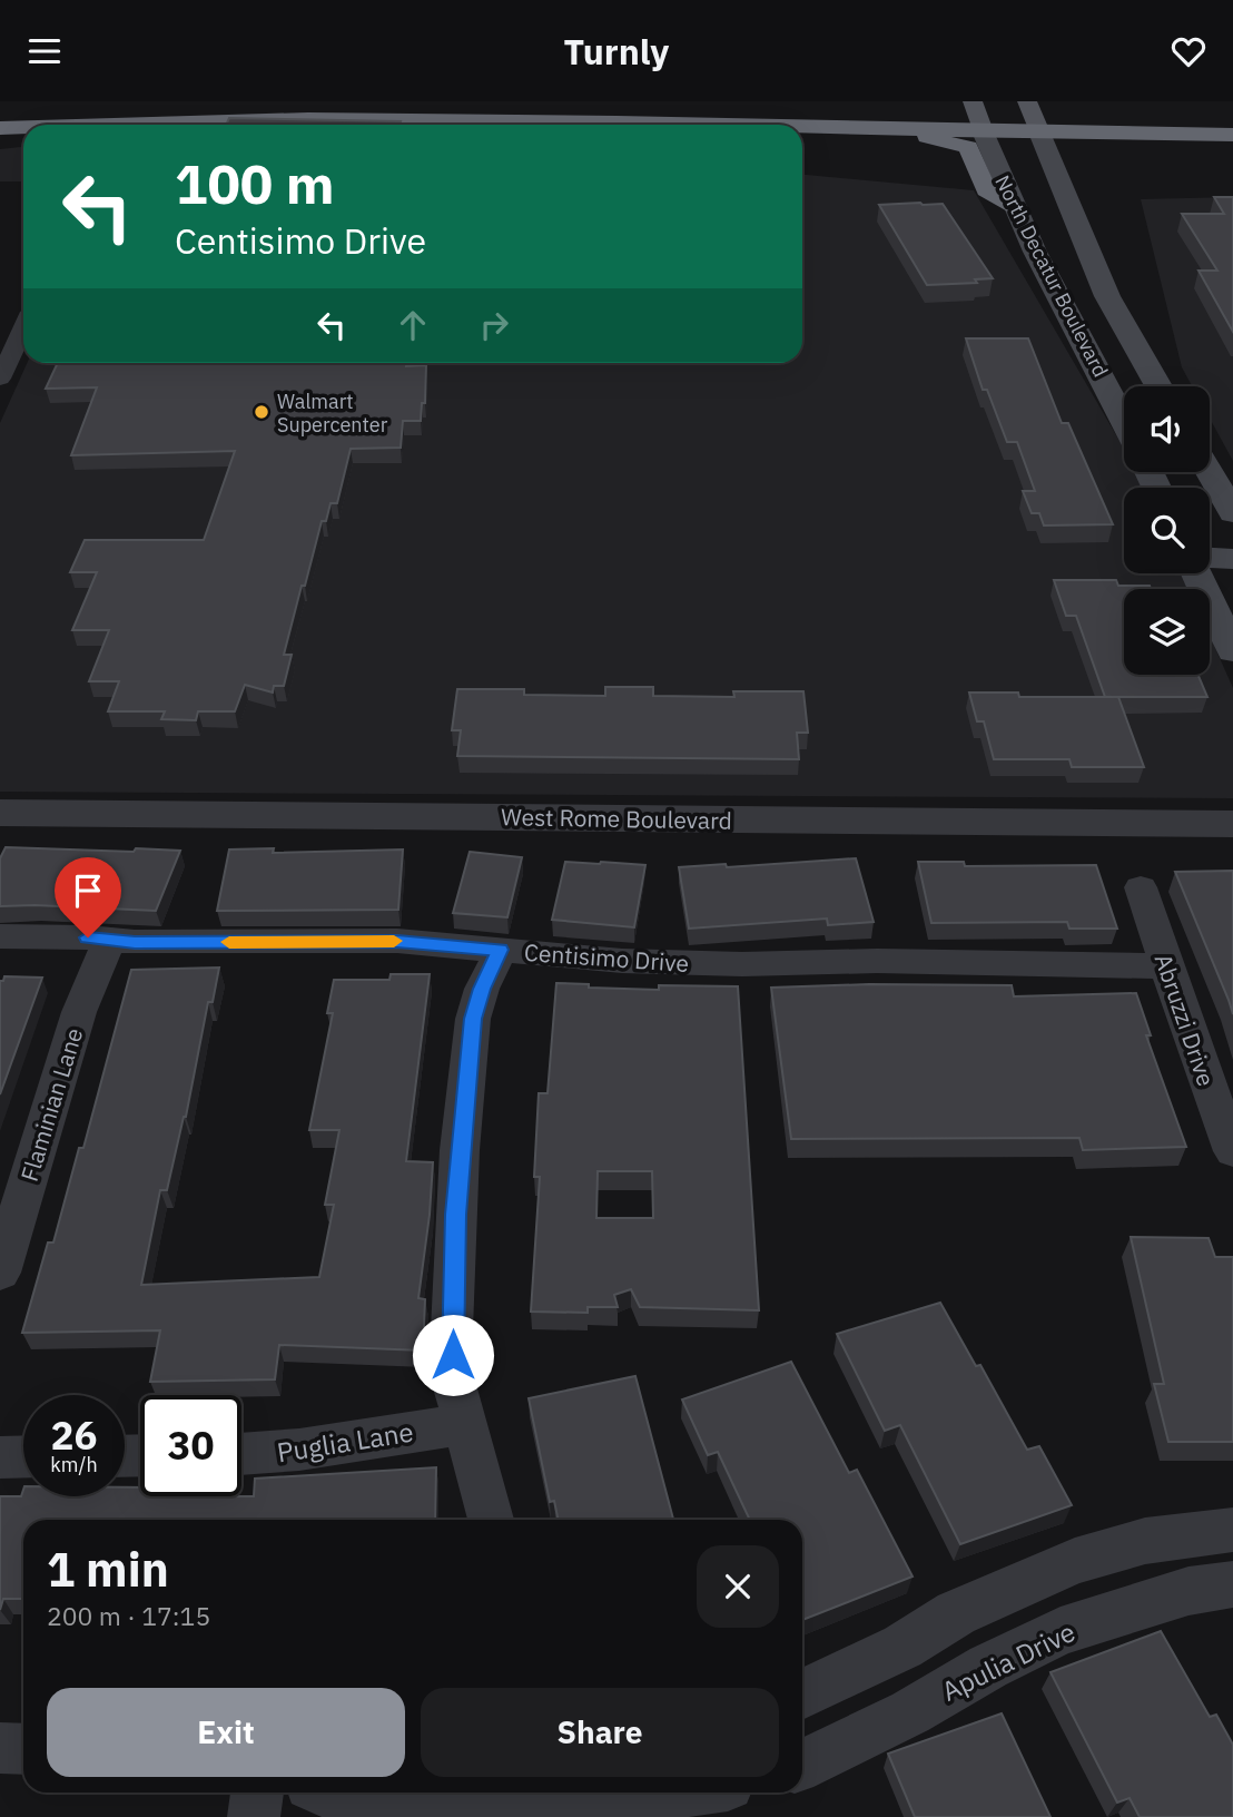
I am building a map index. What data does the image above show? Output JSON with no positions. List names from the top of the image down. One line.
{"streets":{"main road":["North Decatur Boulevard"],"street":["West Rome Boulevard","Centisimo Drive","Abruzzi Drive","Flaminian Lane","Puglia Lane","Apulia Drive"]},"crossings":[["Centisimo Drive","Abruzzi Drive"],["Centisimo Drive","Flaminian Lane"]],"places":["Walmart Supercenter"],"page":{"header":"Turnly","turn":["100 m","Centisimo Drive"],"speed":"26 km/h","limit":"30","heading":["1 min","200 m · 17:15"],"buttons":["Exit","Share"]}}
